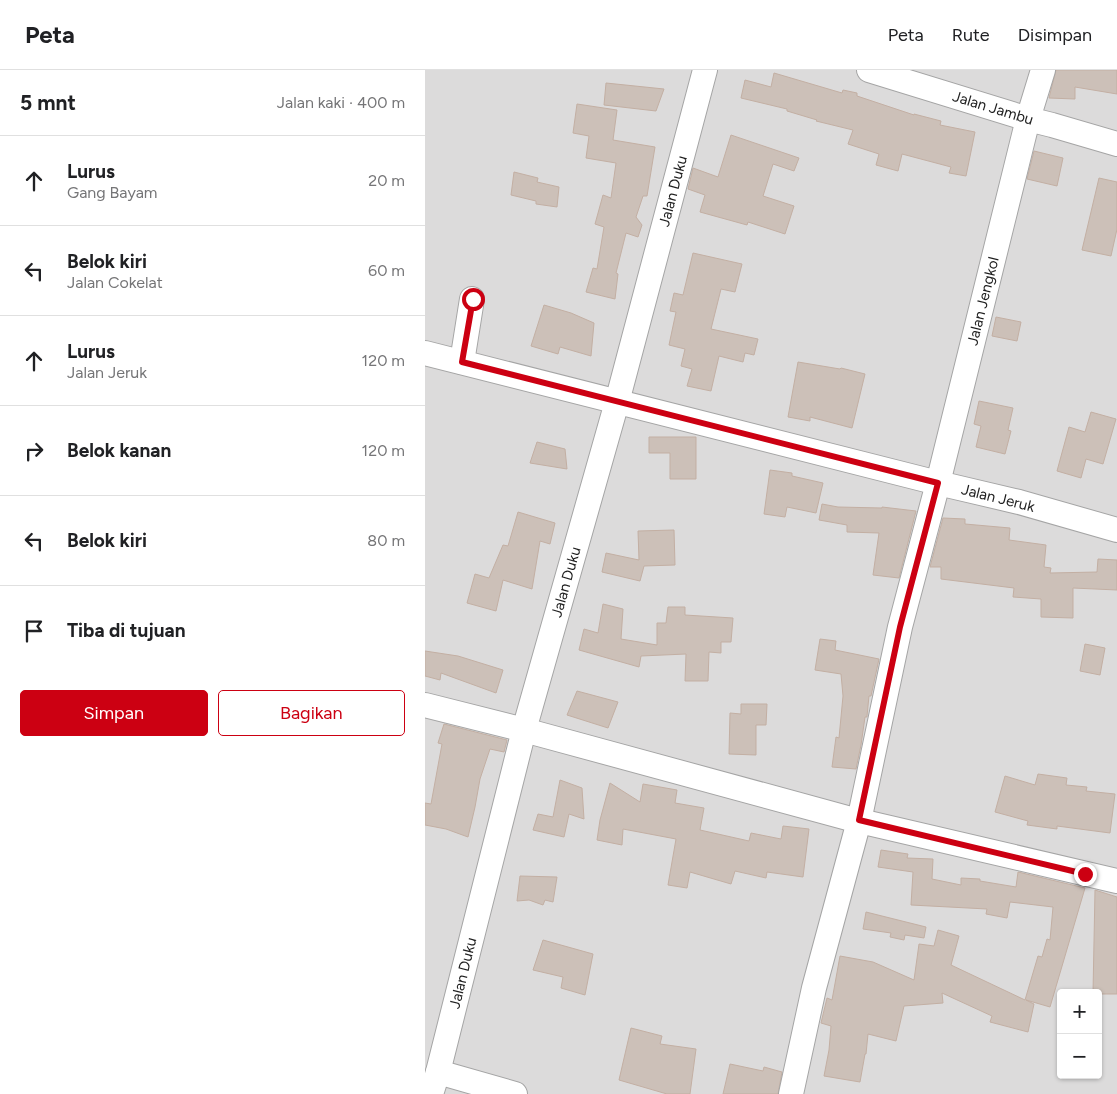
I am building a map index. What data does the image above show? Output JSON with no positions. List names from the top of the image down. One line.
{"streets":{"street":["Jalan Jambu","Jalan Duku","Jalan Jengkol","Jalan Jeruk"]},"crossings":[["Jalan Jambu","Jalan Jengkol"],["Jalan Duku","Jalan Jeruk"],["Jalan Jengkol","Jalan Jeruk"]],"page":{"header":"Peta","nav":["Peta","Rute","Disimpan"],"heading":["5 mnt","Jalan kaki · 400 m"],"list":[["Lurus","Gang Bayam","20 m"],["Belok kiri","Jalan Cokelat","60 m"],["Lurus","Jalan Jeruk","120 m"],["Belok kanan","120 m"],["Belok kiri","80 m"],"Tiba di tujuan"],"buttons":["Simpan","Bagikan"],"map_buttons":["+","−"]}}
